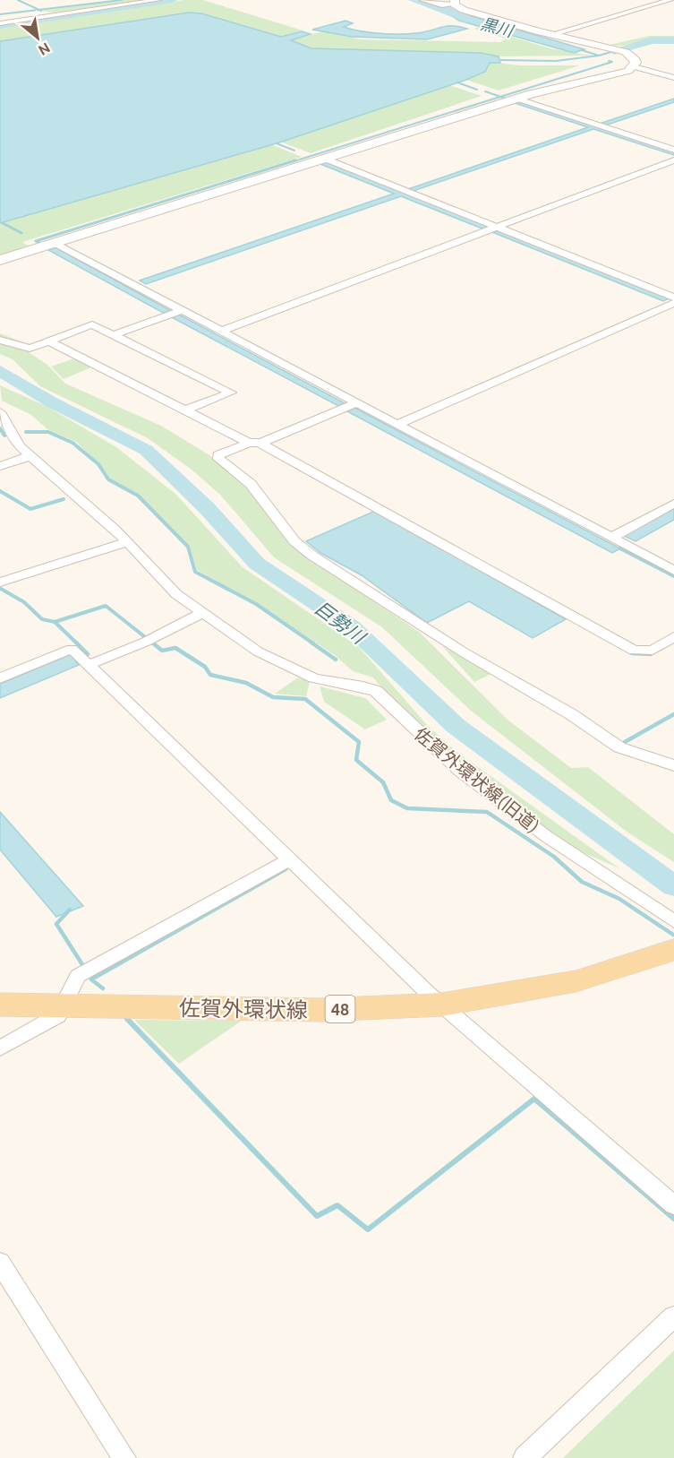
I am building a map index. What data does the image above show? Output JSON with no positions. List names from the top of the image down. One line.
{"streets":{"main road":["佐賀外環状線","48"],"street":["佐賀外環状線(旧道)"]},"water":["黒川","巨勢川"],"north":"bottom right"}
